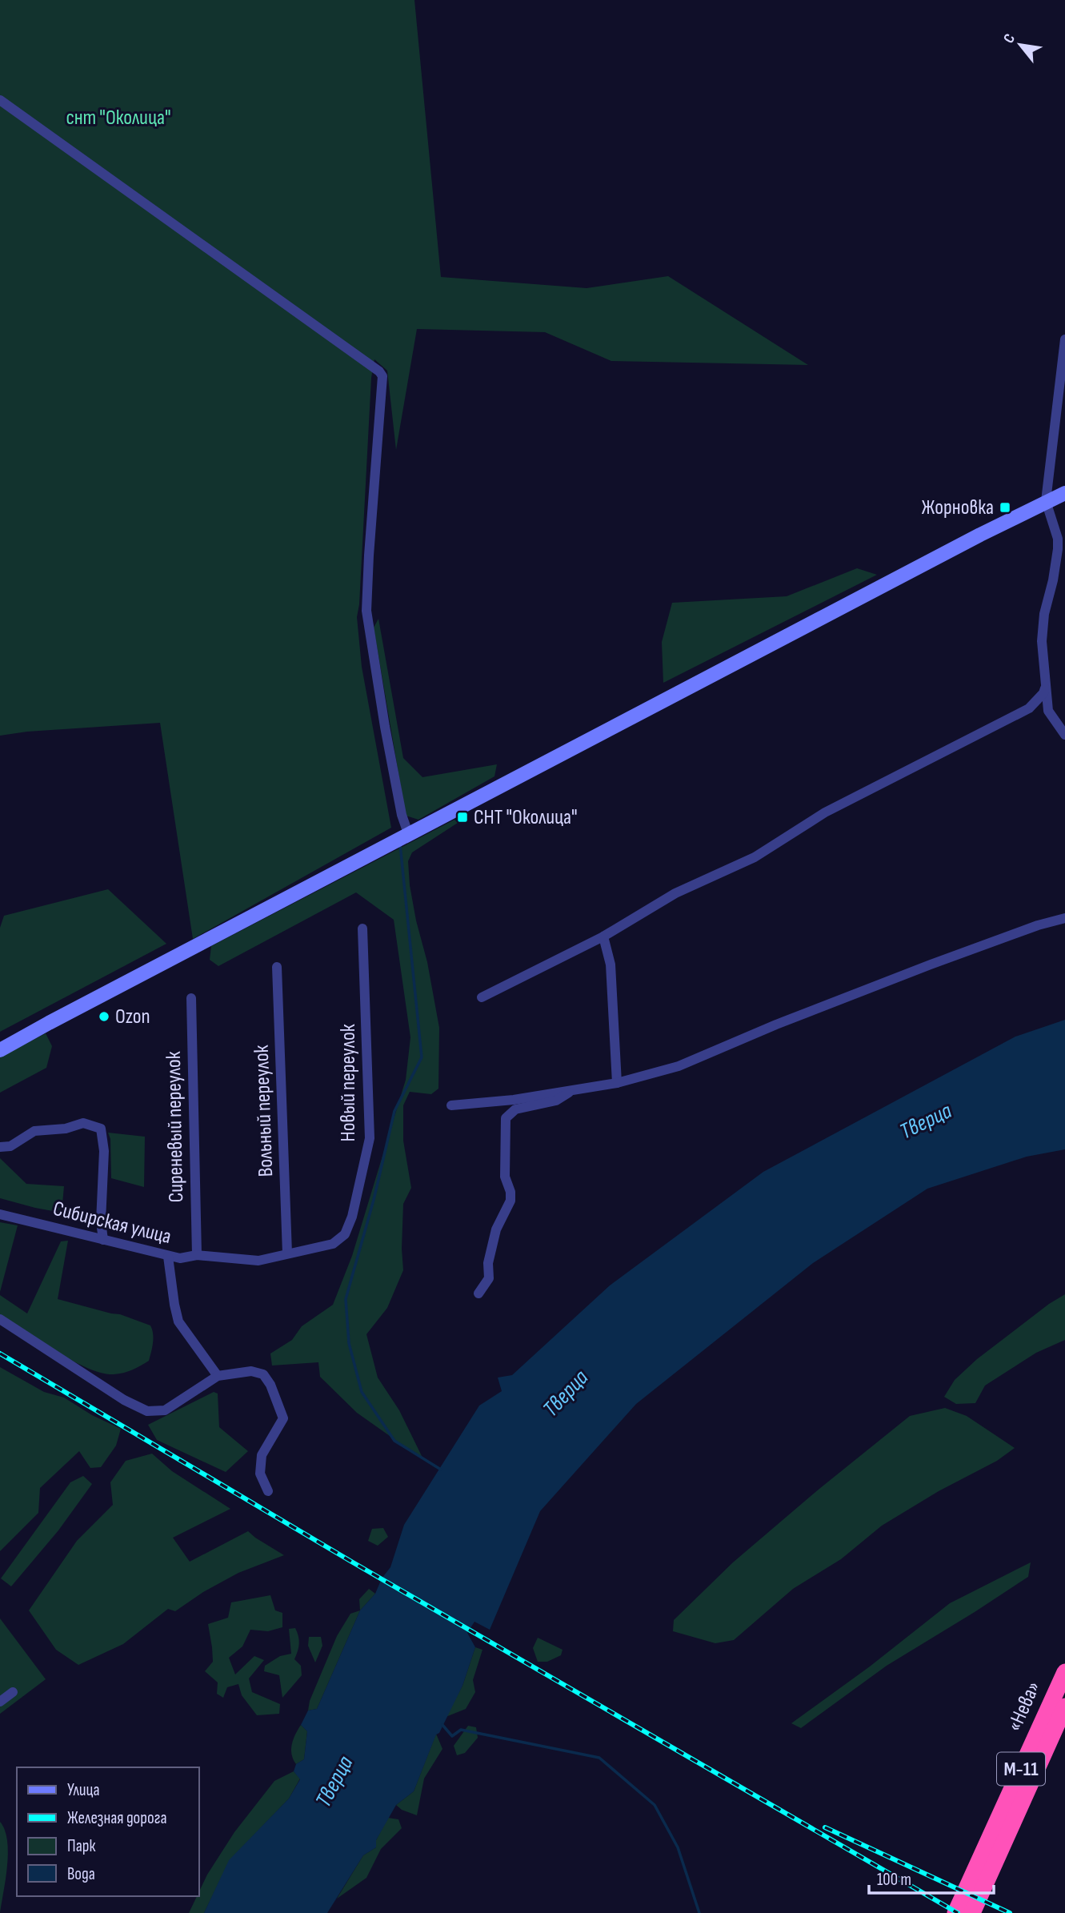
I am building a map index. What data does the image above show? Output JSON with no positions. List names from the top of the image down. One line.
{"streets":{"highway":["«Нева»","М-11"],"street":["Новый переулок","Вольный переулок","Сиреневый переулок","Сибирская улица"]},"crossings":[["Новый переулок","Сибирская улица"],["Вольный переулок","Сибирская улица"],["Сиреневый переулок","Сибирская улица"]],"water":["Тверца"],"parks":["снт \"Околица\""],"places":{"transit":["Жорновка","СНТ \"Околица\""],"other":["Ozon"]},"legend":["Улица","Железная дорога","Парк","Вода"],"scale_bar":"100 m","north":"top left"}
